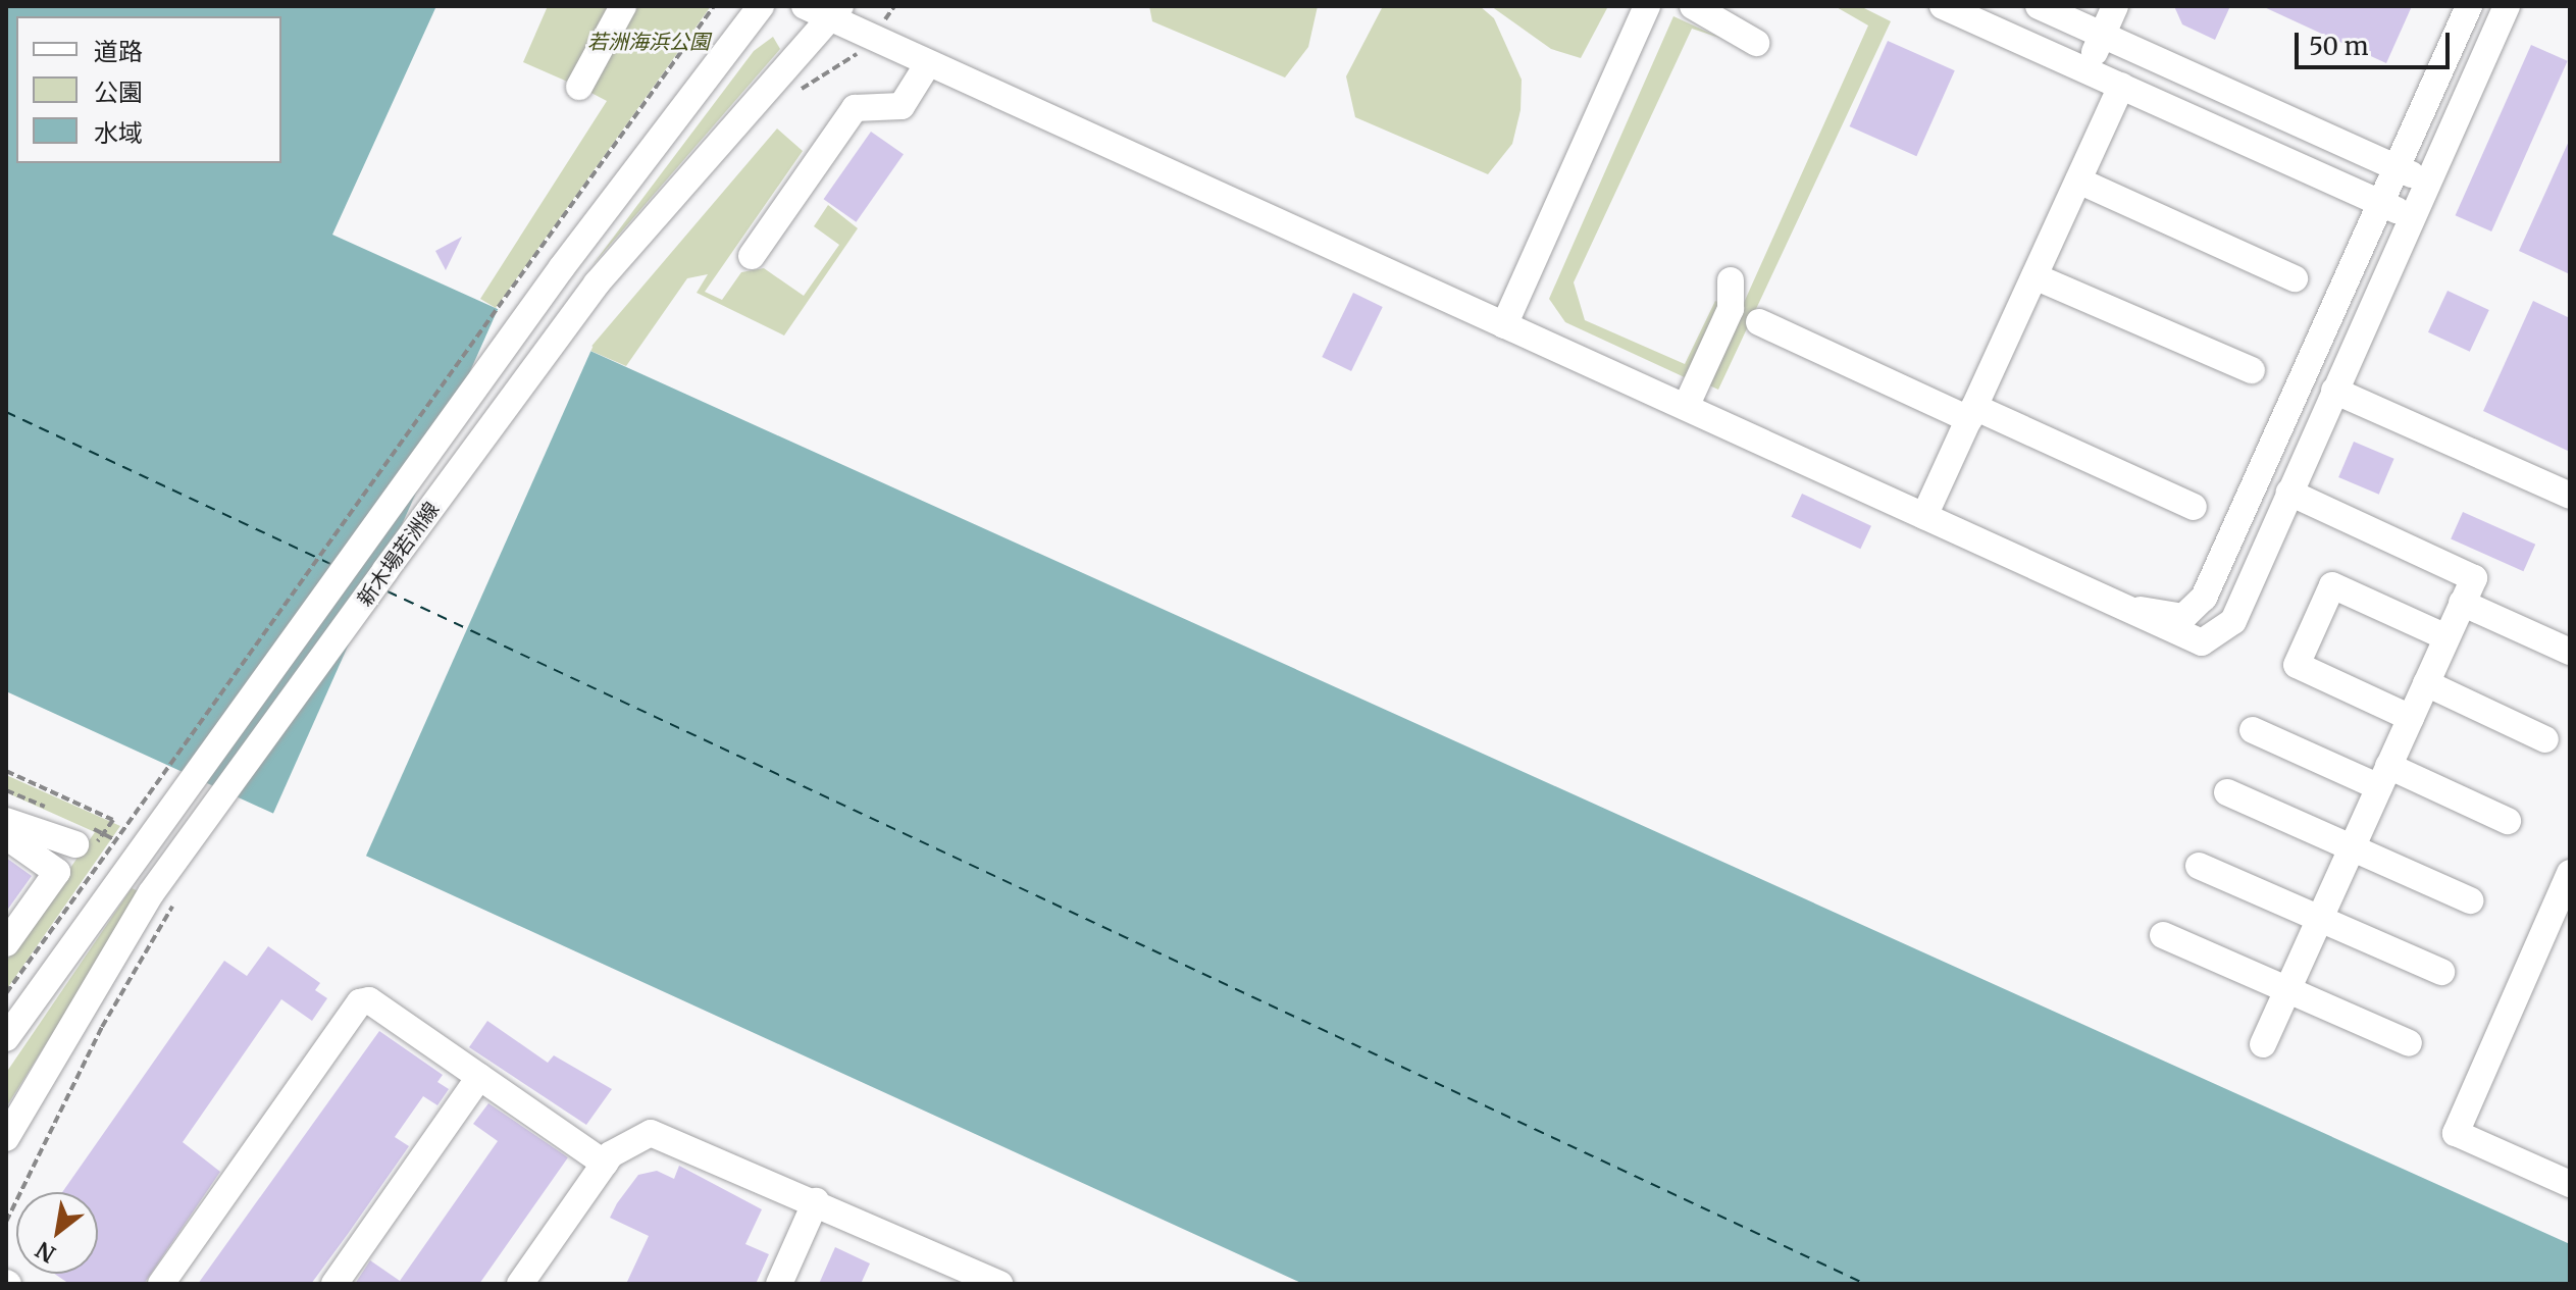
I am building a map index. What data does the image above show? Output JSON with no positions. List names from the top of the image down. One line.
{"streets":{"street":["新木場若洲線"]},"parks":["若洲海浜公園"],"legend":["道路","公園","水域"],"scale_bar":"50 m","north":"bottom left"}
